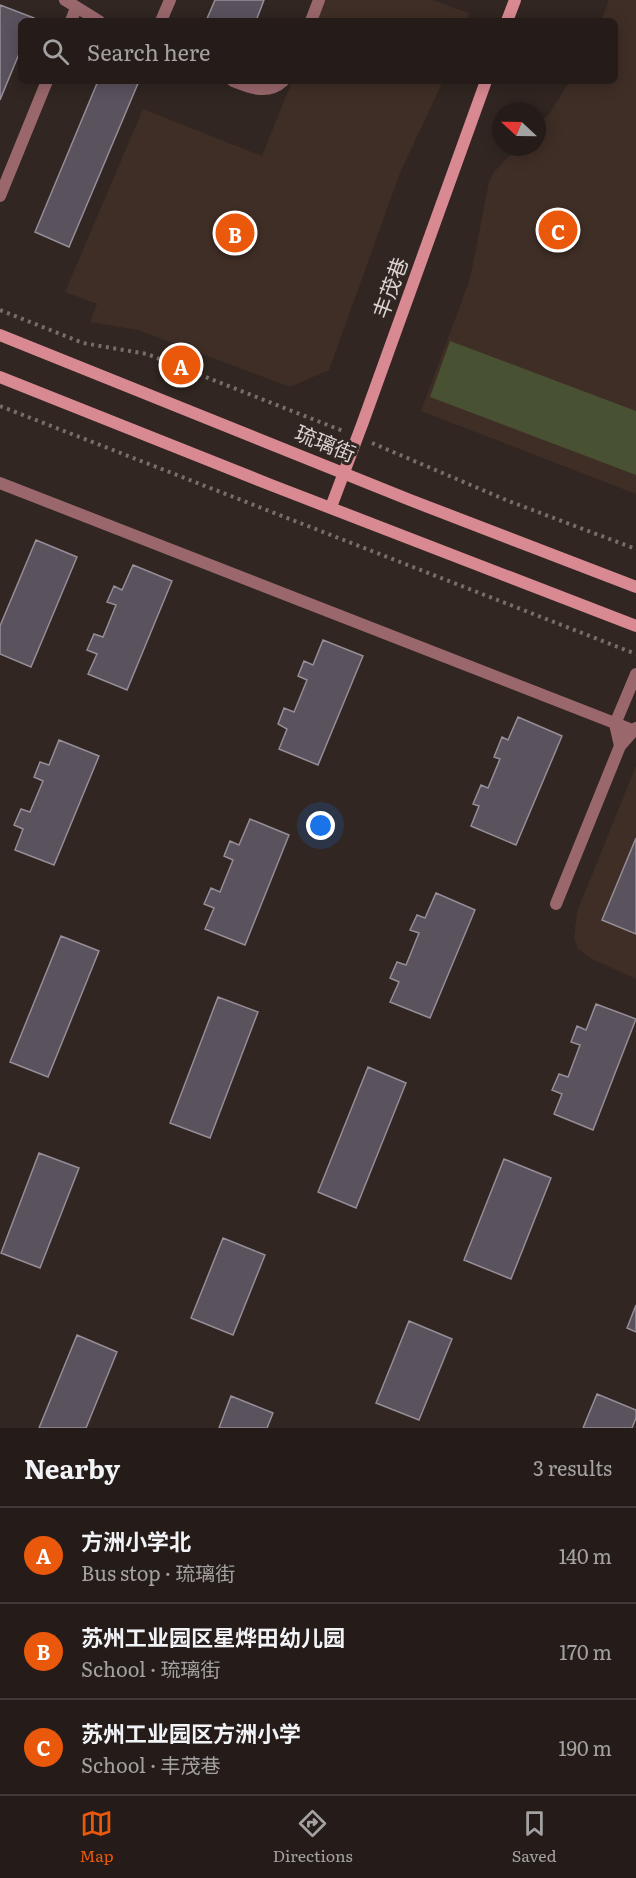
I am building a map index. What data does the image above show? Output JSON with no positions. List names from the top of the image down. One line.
{"streets":{"main road":["丰茂巷","琉璃街"]},"crossings":[["丰茂巷","琉璃街"]],"north":"left","page":{"search":"Search here","pins":["C","B","A"],"heading":["Nearby","3 results"],"list":[{"mark":"A","name":"方洲小学北","note":"Bus stop · 琉璃街","value":"140 m"},{"mark":"B","name":"苏州工业园区星烨田幼儿园","note":"School · 琉璃街","value":"170 m"},{"mark":"C","name":"苏州工业园区方洲小学","note":"School · 丰茂巷","value":"190 m"}],"nav":["Map","Directions","Saved"]}}
